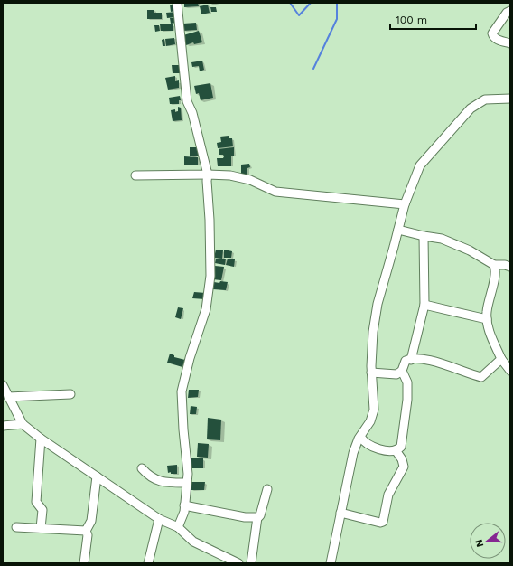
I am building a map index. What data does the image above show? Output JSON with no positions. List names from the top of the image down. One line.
{"scale_bar":"100 m","north":"left"}
